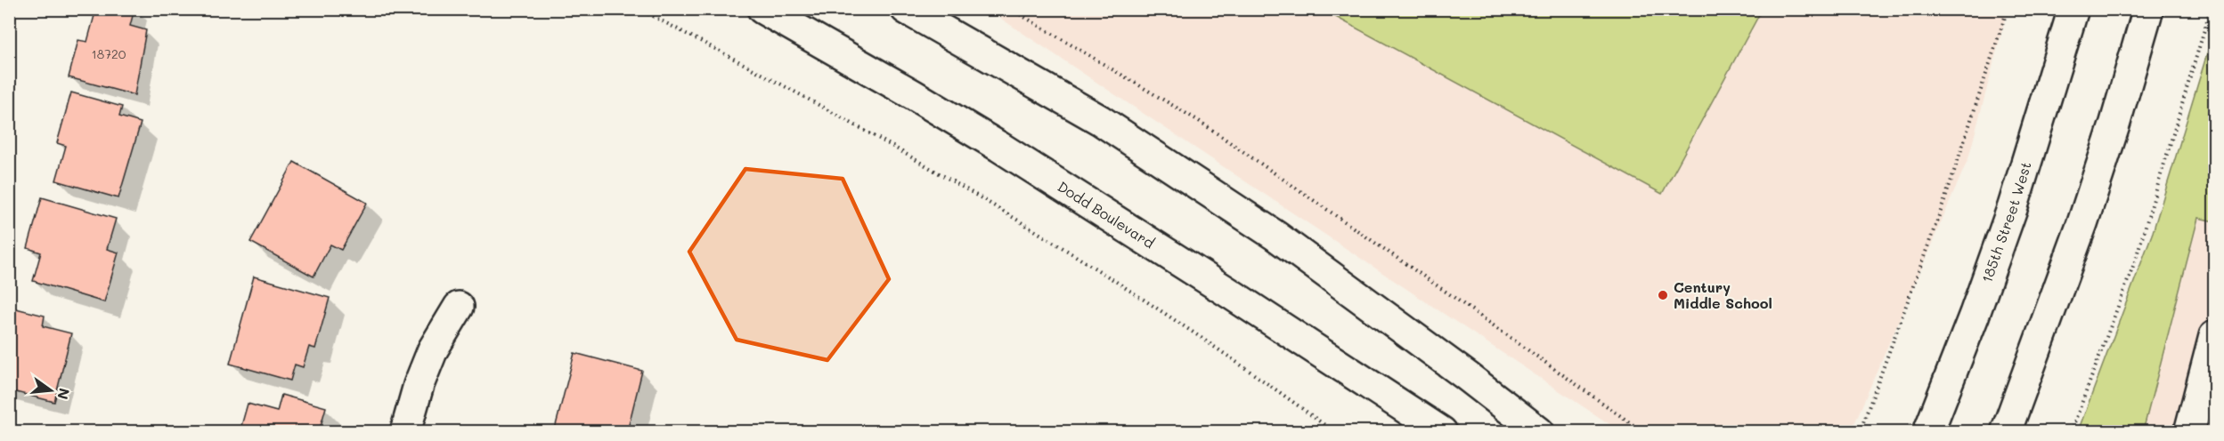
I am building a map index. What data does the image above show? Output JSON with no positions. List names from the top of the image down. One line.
{"streets":{"main road":["Dodd Boulevard","185th Street West"]},"places":["Century Middle School"],"house_numbers":["18720"],"north":"right"}
